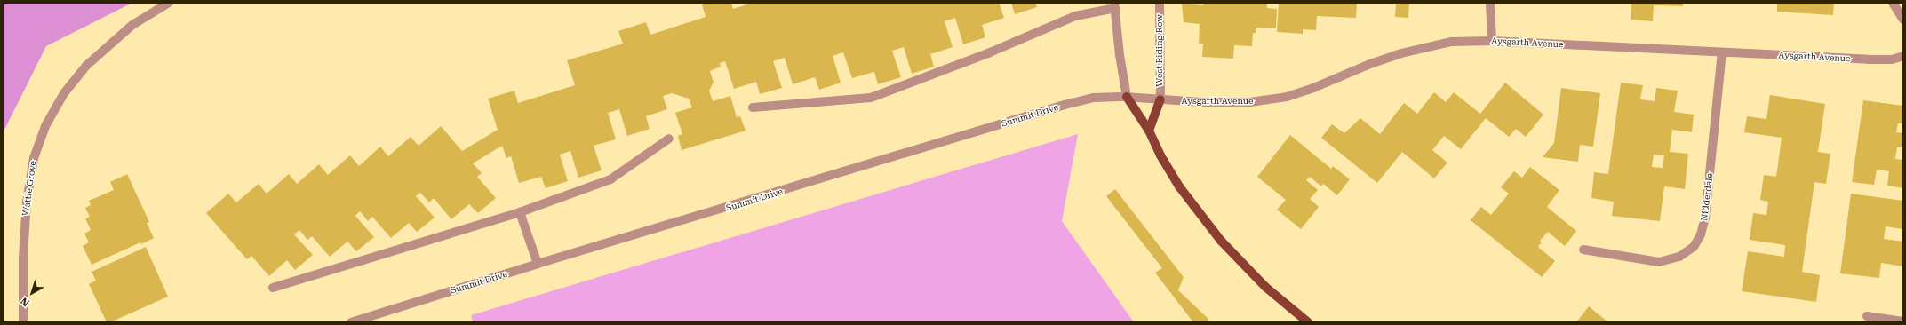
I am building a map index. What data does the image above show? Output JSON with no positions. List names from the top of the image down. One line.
{"streets":{"street":["Aysgarth Avenue","West Riding Row","Summit Drive","Wattle Grove","Nidderdale"]},"crossings":[["Aysgarth Avenue","West Riding Row"],["Aysgarth Avenue","Summit Drive"],["Aysgarth Avenue","Nidderdale"],["West Riding Row","Summit Drive"]],"north":"bottom left"}
